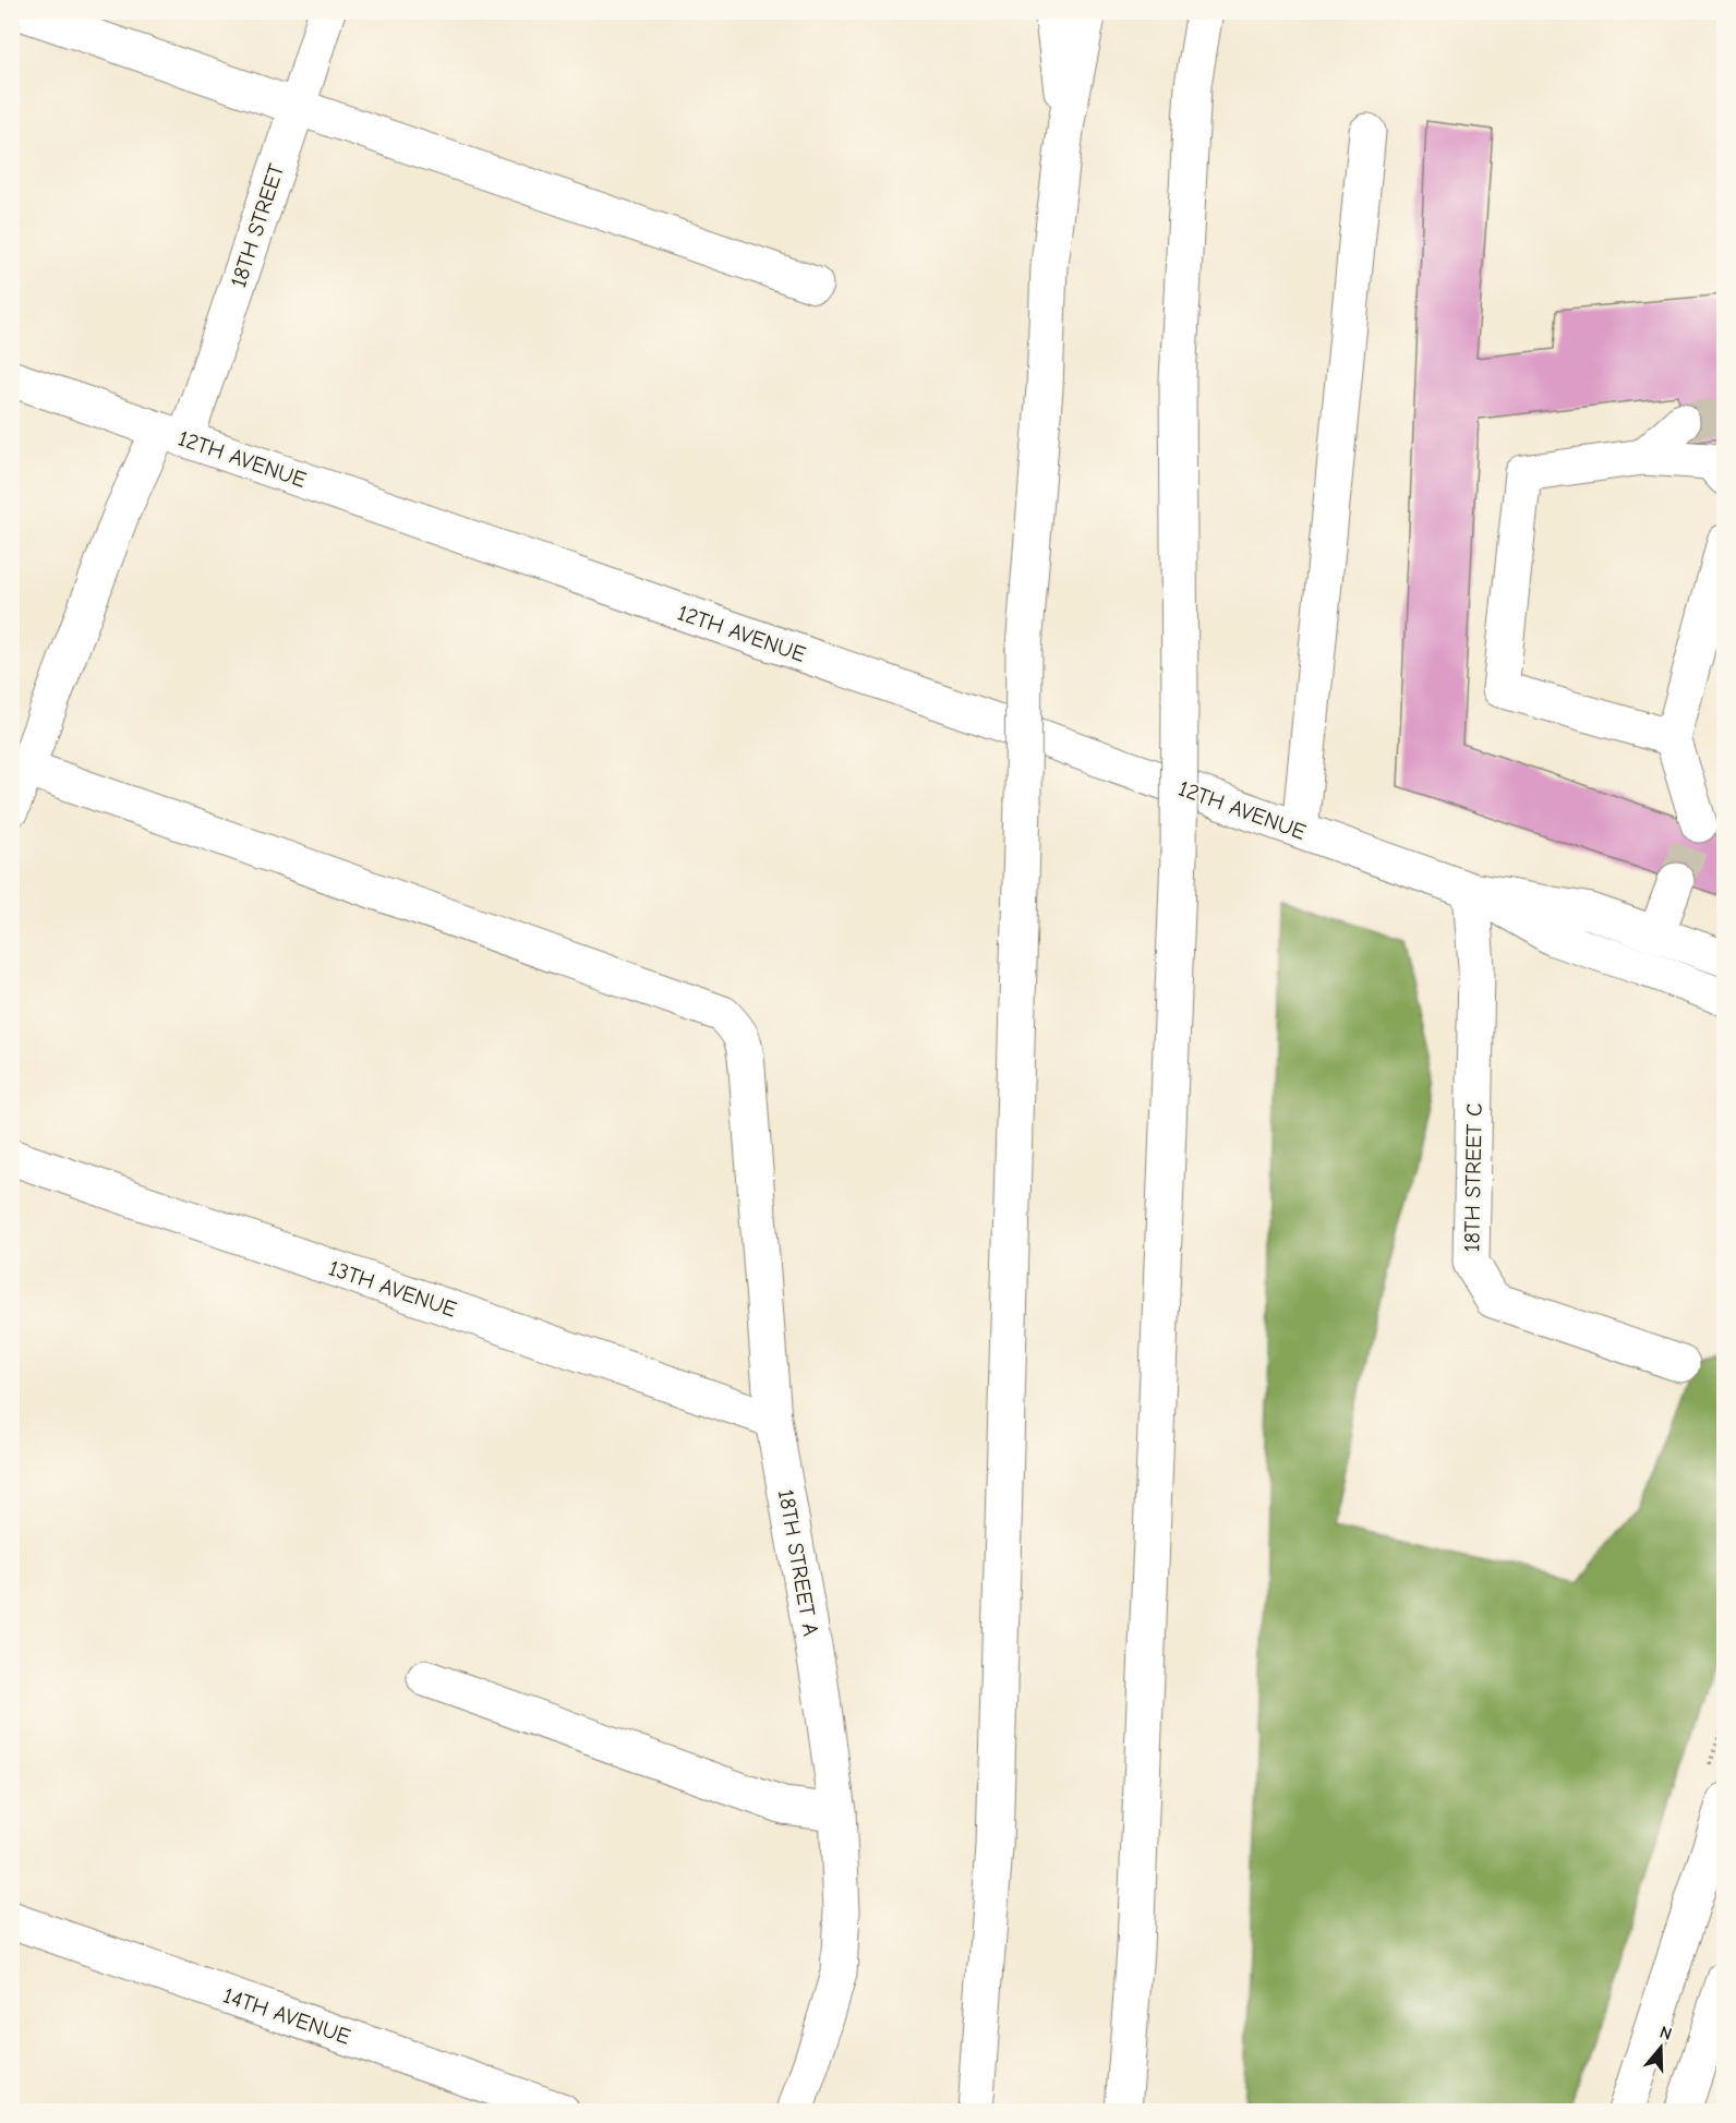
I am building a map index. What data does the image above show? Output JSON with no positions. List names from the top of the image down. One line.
{"streets":{"main road":["18TH STREET","12TH AVENUE","18TH STREET C","13TH AVENUE","18TH STREET A","14TH AVENUE"]},"crossings":[["18TH STREET","12TH AVENUE"],["18TH STREET","18TH STREET A"],["12TH AVENUE","18TH STREET C"],["13TH AVENUE","18TH STREET A"]],"north":"top"}
